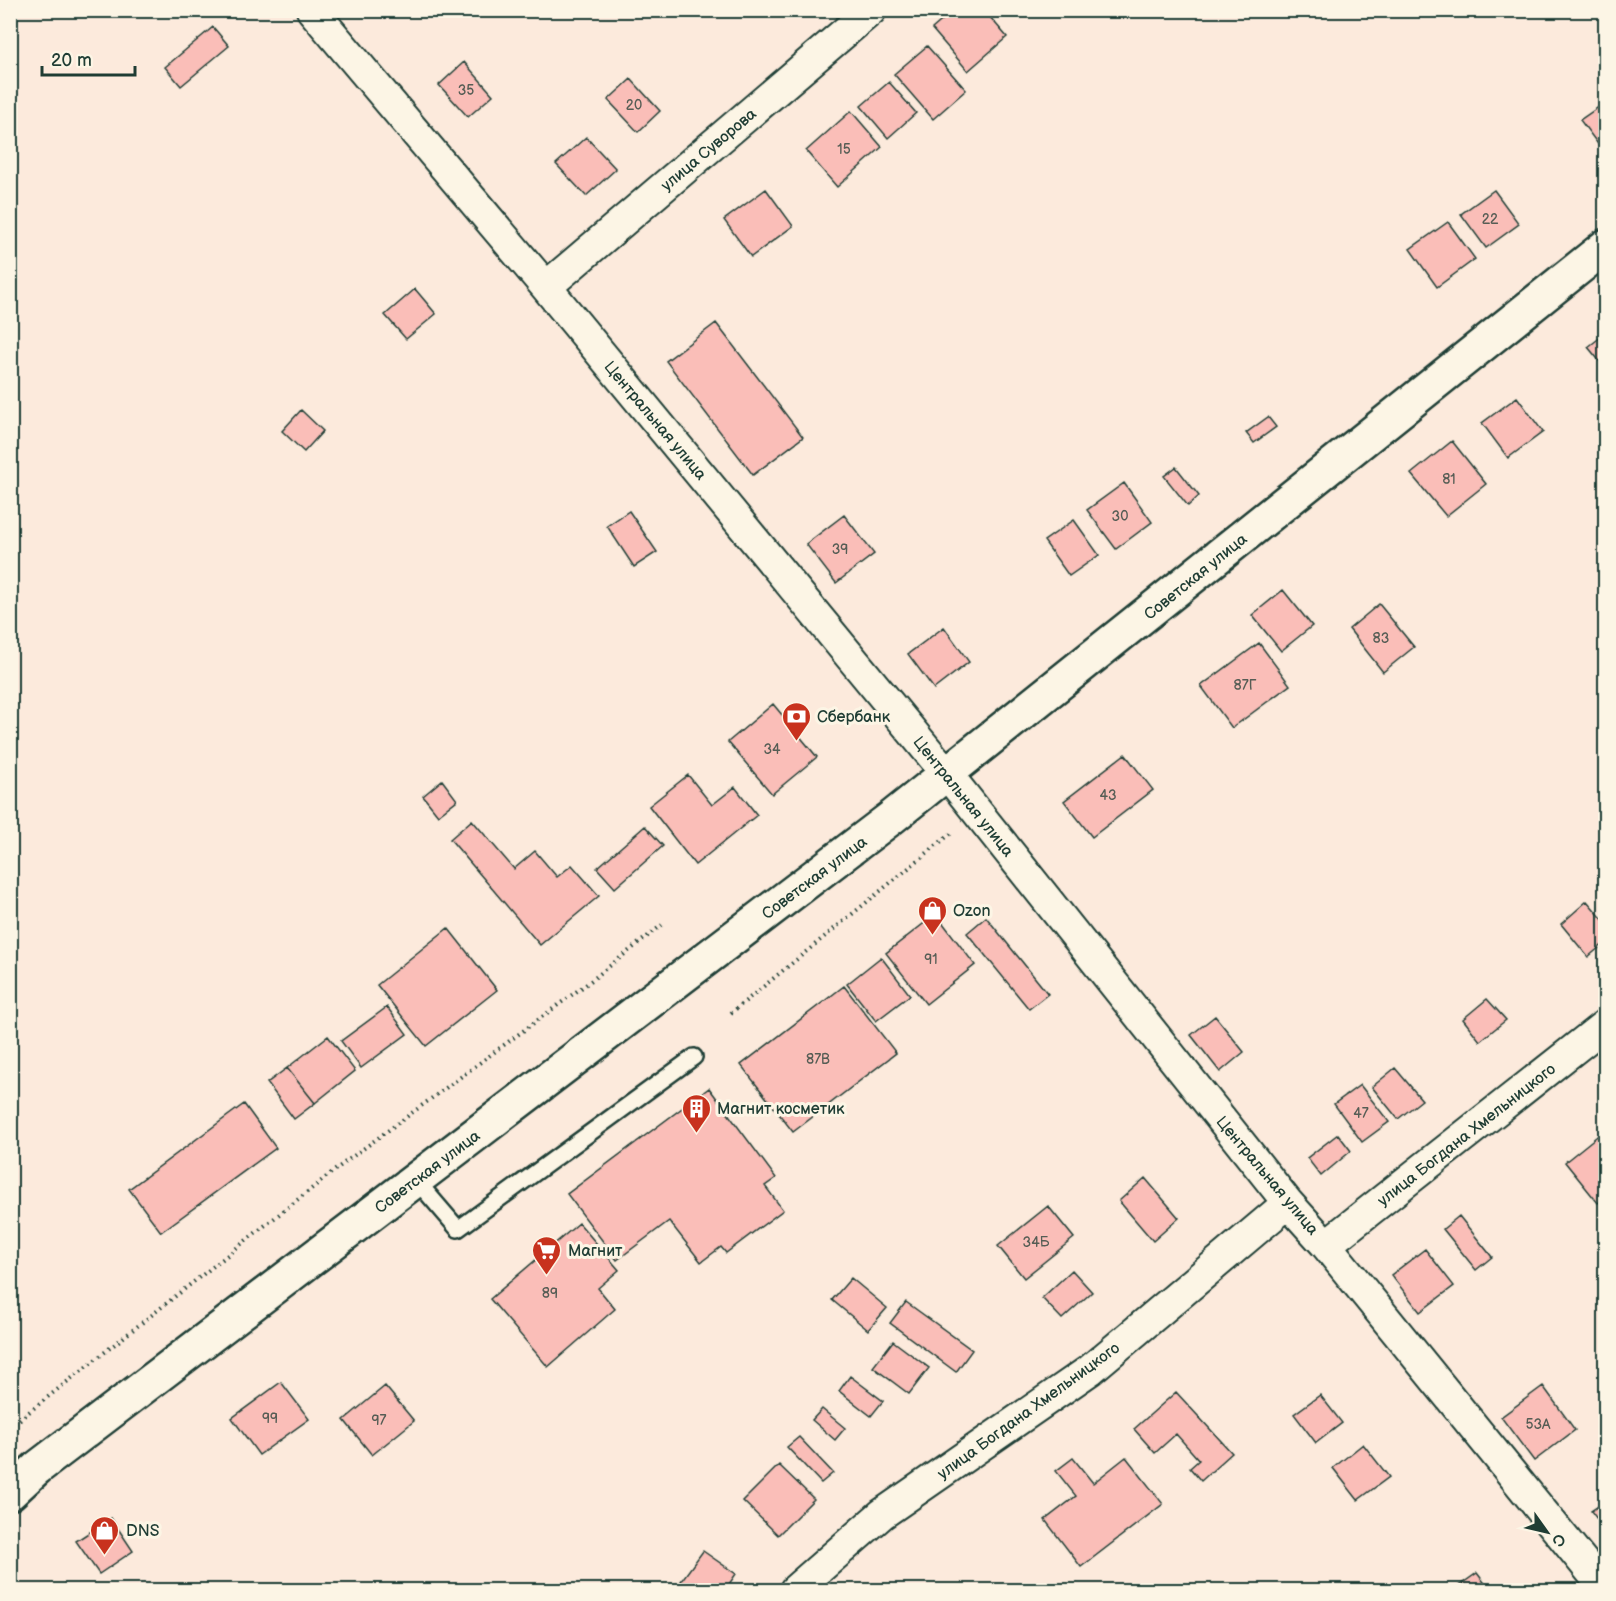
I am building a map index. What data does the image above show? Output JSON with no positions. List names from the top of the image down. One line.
{"streets":{"highway":["Советская улица"],"street":["улица Суворова","Центральная улица","улица Богдана Хмельницкого"]},"crossings":[["улица Суворова","Центральная улица"],["Центральная улица","Советская улица"],["Центральная улица","улица Богдана Хмельницкого"]],"places":{"bank":["Сбербанк"],"shop":["Ozon","DNS"],"building":["Магнит косметик"],"supermarket":["Магнит"]},"house_numbers":["35","20","15","22","81","30","39","83","87Г","34","43","91","87В","47","34Б","89","99","97","53А"],"scale_bar":"20 m","north":"bottom right"}
